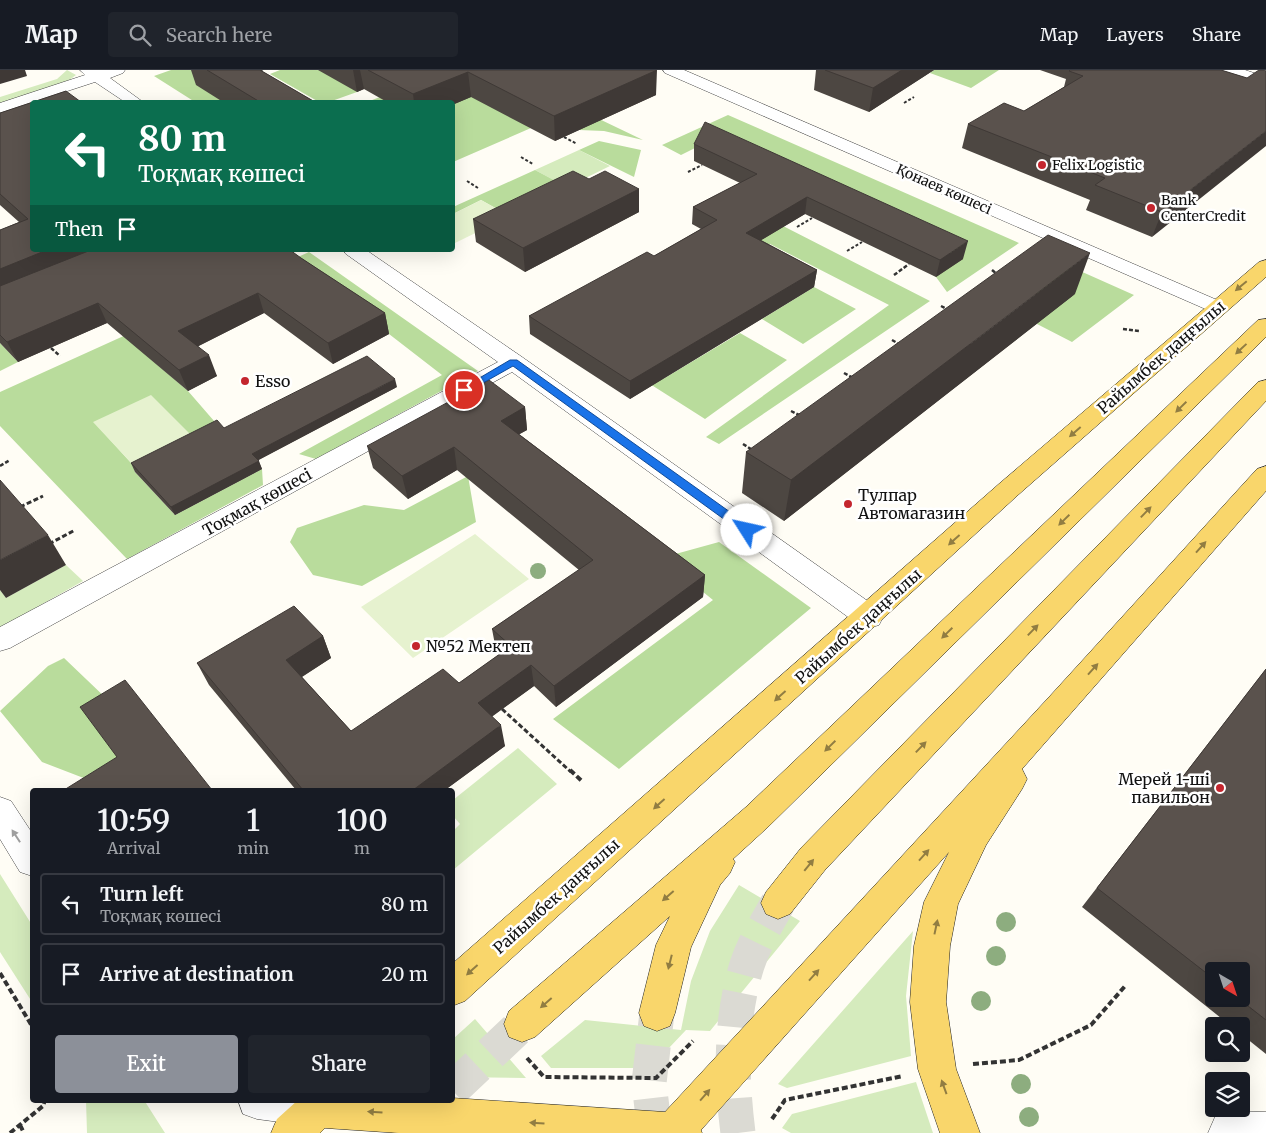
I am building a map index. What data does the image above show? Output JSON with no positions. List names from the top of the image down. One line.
{"streets":{"main road":["Райымбек даңғылы"],"street":["Қонаев көшесі","Тоқмақ көшесі"]},"crossings":[["Қонаев көшесі","Райымбек даңғылы"]],"places":["Felix Logistic","Bank CenterCredit","Esso","Тулпар Автомагазин","№52 Мектеп","Мерей 1-ші павильон"],"north":"bottom right","page":{"header":"Map","search":"Search here","nav":["Map","Layers","Share"],"turn":["80 m","Тоқмақ көшесі"],"then":"Then","eta":["10:59","Arrival","1","min","100","m"],"list":[{"name":"Turn left","note":"Тоқмақ көшесі","value":"80 m"},{"name":"Arrive at destination","value":"20 m"}],"buttons":["Exit","Share"]}}
